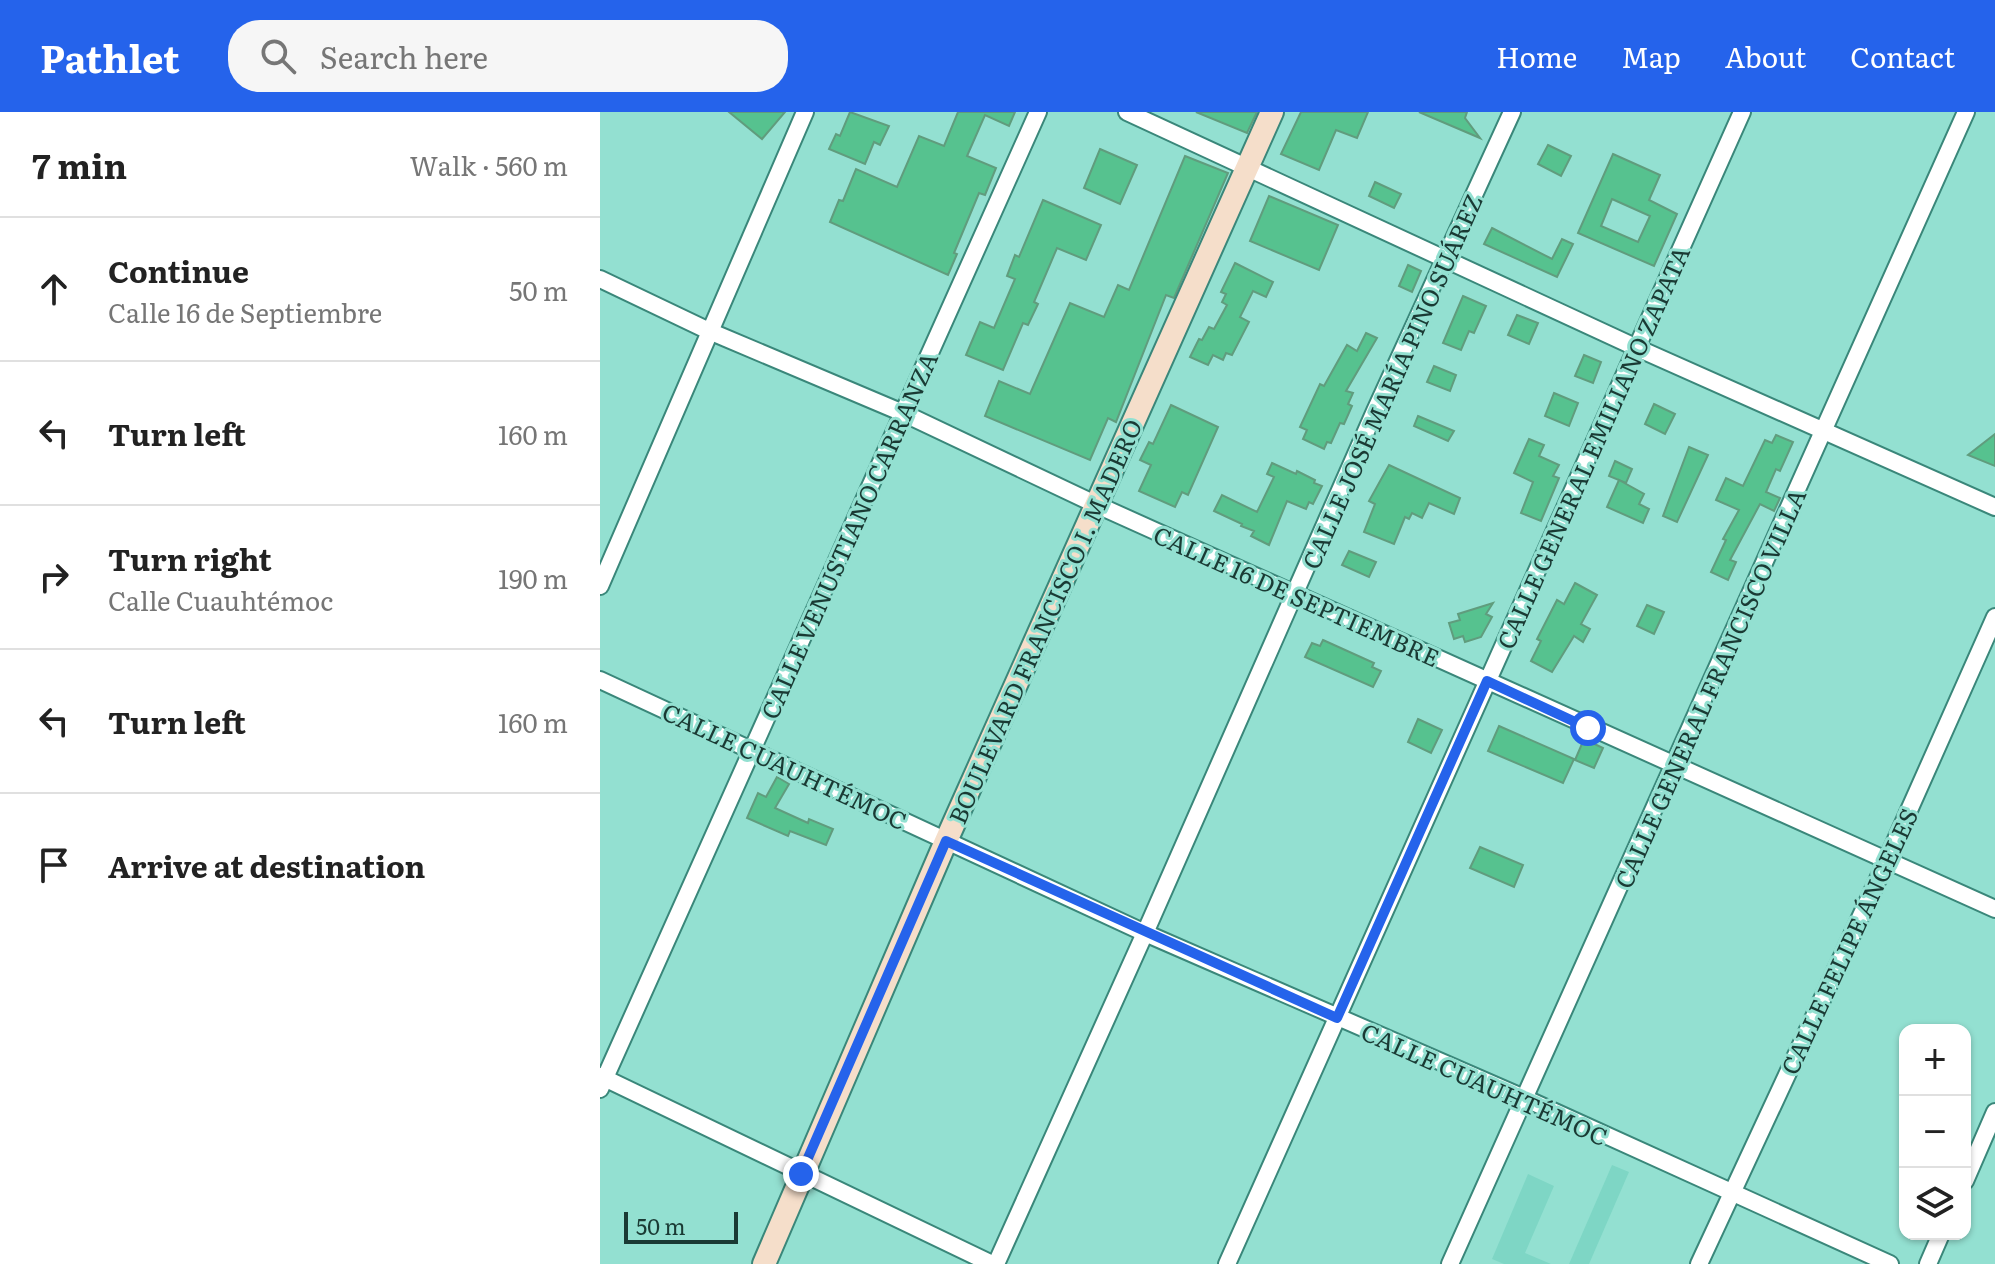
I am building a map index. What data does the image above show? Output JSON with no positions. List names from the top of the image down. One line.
{"streets":{"street":["CALLE JOSÉ MARÍA PINO SUÁREZ","CALLE GENERAL EMILIANO ZAPATA","CALLE VENUSTIANO CARRANZA","CALLE 16 DE SEPTIEMBRE","BOULEVARD FRANCISCO I. MADERO","CALLE GENERAL FRANCISCO VILLA","CALLE CUAUHTÉMOC","CALLE FELIPE ÁNGELES"]},"crossings":[["CALLE JOSÉ MARÍA PINO SUÁREZ","CALLE 16 DE SEPTIEMBRE"],["CALLE JOSÉ MARÍA PINO SUÁREZ","CALLE CUAUHTÉMOC"],["CALLE GENERAL EMILIANO ZAPATA","CALLE 16 DE SEPTIEMBRE"],["CALLE GENERAL EMILIANO ZAPATA","CALLE CUAUHTÉMOC"],["CALLE VENUSTIANO CARRANZA","CALLE 16 DE SEPTIEMBRE"],["CALLE VENUSTIANO CARRANZA","CALLE CUAUHTÉMOC"],["CALLE 16 DE SEPTIEMBRE","BOULEVARD FRANCISCO I. MADERO"],["CALLE 16 DE SEPTIEMBRE","CALLE GENERAL FRANCISCO VILLA"],["CALLE 16 DE SEPTIEMBRE","CALLE FELIPE ÁNGELES"],["BOULEVARD FRANCISCO I. MADERO","CALLE CUAUHTÉMOC"],["CALLE GENERAL FRANCISCO VILLA","CALLE CUAUHTÉMOC"],["CALLE CUAUHTÉMOC","CALLE FELIPE ÁNGELES"]],"scale_bar":"50 m","page":{"header":"Pathlet","search":"Search here","nav":["Home","Map","About","Contact"],"heading":["7 min","Walk · 560 m"],"list":[["Continue","Calle 16 de Septiembre","50 m"],["Turn left","160 m"],["Turn right","Calle Cuauhtémoc","190 m"],["Turn left","160 m"],"Arrive at destination"],"map_buttons":["+","−"],"scale":"50 m"}}
